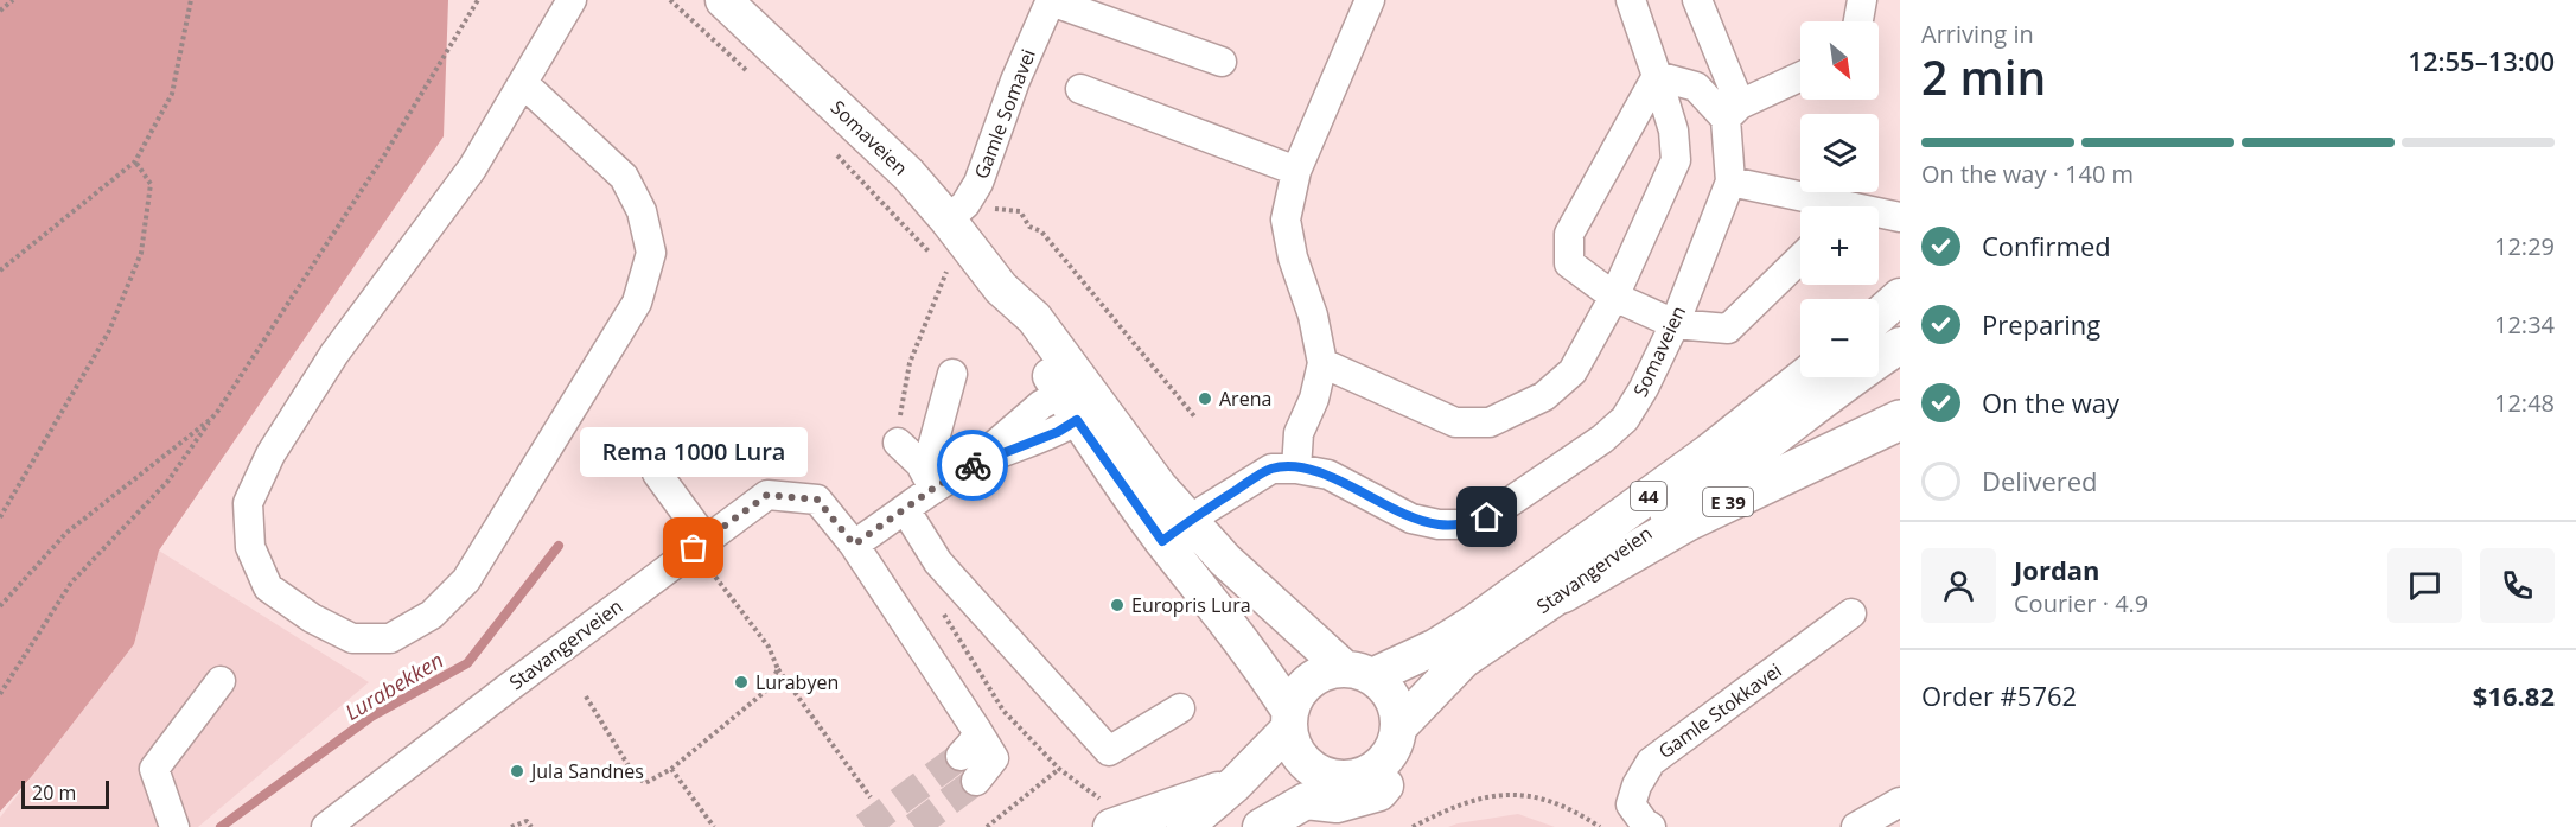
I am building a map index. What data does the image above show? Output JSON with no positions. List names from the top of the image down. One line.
{"streets":{"highway":["E 39"],"main road":["Somaveien","44","Stavangerveien"],"street":["Gamle Somavei","Gamle Stokkavei"]},"crossings":[["Gamle Somavei","Somaveien"],["Somaveien","44"],["Somaveien","Stavangerveien"],["44","Stavangerveien"],["E 39","Stavangerveien"]],"water":["Lurabekken"],"places":["Arena","Rema 1000 Lura","Europris Lura","Lurabyen","Jula Sandnes"],"scale_bar":"20 m","north":"bottom right","page":{"heading":["2 min","Arriving in","12:55–13:00"],"panel":["Jordan","Courier · 4.9","Order #5762","$16.82"],"map_buttons":["+","−"],"bar":"On the way · 140 m","list":[["Confirmed","12:29"],["Preparing","12:34"],["On the way","12:48"],"Delivered"],"bubble":"Rema 1000 Lura","scale":"20 m"}}
